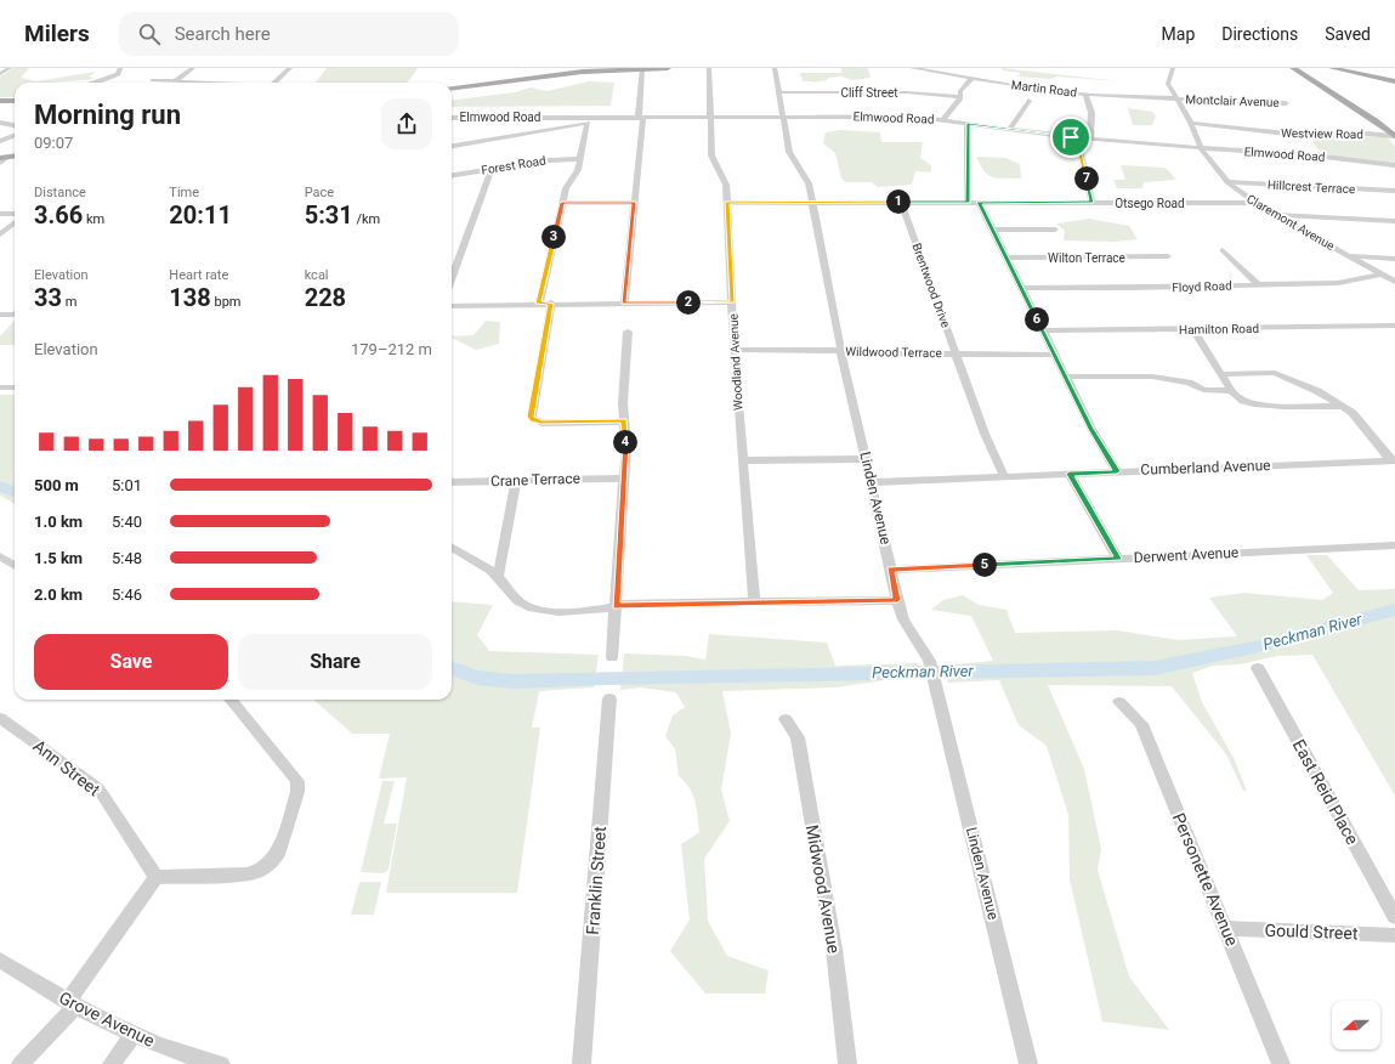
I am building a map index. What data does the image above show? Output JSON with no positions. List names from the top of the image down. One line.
{"streets":{"street":["Martin Road","Cliff Street","Montclair Avenue","Elmwood Road","Westview Road","Forest Road","Hillcrest Terrace","Otsego Road","Claremont Avenue","Wilton Terrace","Brentwood Drive","Floyd Road","Hamilton Road","Wildwood Terrace","Woodland Avenue","Cumberland Avenue","Crane Terrace","Linden Avenue","Derwent Avenue","Ann Street","East Reid Place","Personette Avenue","Franklin Street","Midwood Avenue","Gould Street","Grove Avenue"]},"crossings":[["Martin Road","Montclair Avenue"],["Martin Road","Claremont Avenue"],["Cliff Street","Linden Avenue"],["Montclair Avenue","Claremont Avenue"],["Elmwood Road","Claremont Avenue"],["Elmwood Road","Woodland Avenue"],["Elmwood Road","Linden Avenue"],["Westview Road","Claremont Avenue"],["Hillcrest Terrace","Claremont Avenue"],["Otsego Road","Claremont Avenue"],["Otsego Road","Brentwood Drive"],["Otsego Road","Woodland Avenue"],["Otsego Road","Linden Avenue"],["Claremont Avenue","Floyd Road"],["Brentwood Drive","Wildwood Terrace"],["Brentwood Drive","Cumberland Avenue"],["Wildwood Terrace","Woodland Avenue"],["Wildwood Terrace","Linden Avenue"],["Cumberland Avenue","Linden Avenue"],["Linden Avenue","Derwent Avenue"],["Personette Avenue","Gould Street"]],"water":["Peckman River"],"north":"left","page":{"header":"Milers","search":"Search here","nav":["Map","Directions","Saved"],"heading":["Morning run","09:07"],"stats":[["Distance","3.66 km"],["Time","20:11"],["Pace","5:31 /km"],["Elevation","33 m"],["Heart rate","138 bpm"],["kcal","228"]],"pins":["7","1","3","2","6","4","5"],"chart":["Elevation","179–212 m"],"list":[{"name":"500 m","note":"5:01"},{"name":"1.0 km","note":"5:40"},{"name":"1.5 km","note":"5:48"},{"name":"2.0 km","note":"5:46"}],"buttons":["Save","Share"]}}
